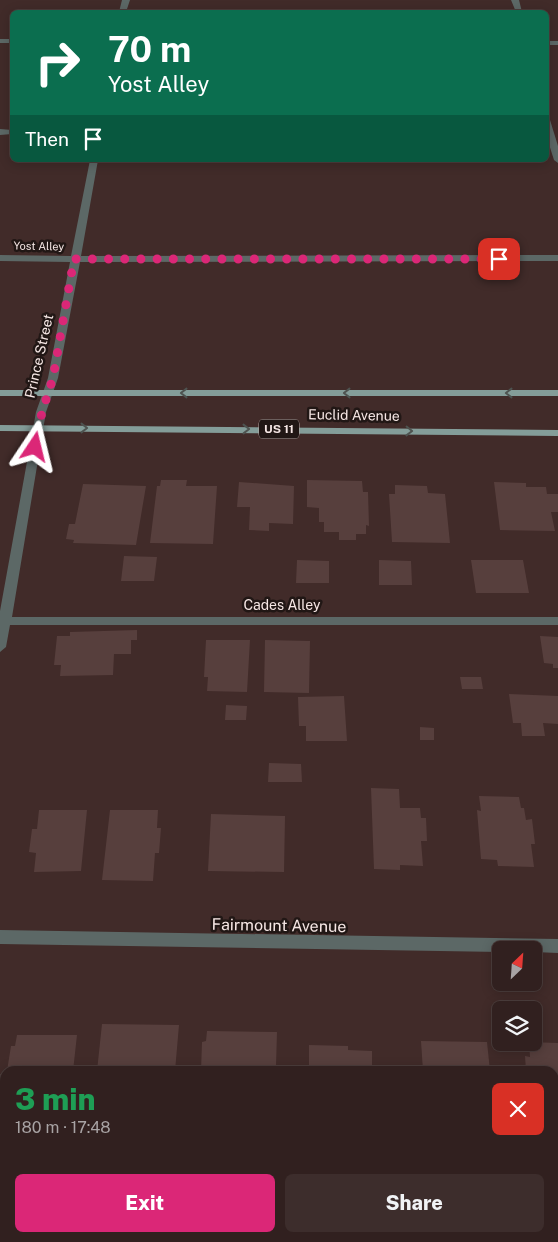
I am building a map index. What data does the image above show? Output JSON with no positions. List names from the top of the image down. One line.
{"streets":{"main road":["Euclid Avenue","US 11"],"street":["Yost Alley","Prince Street","Cades Alley","Fairmount Avenue"]},"crossings":[["Yost Alley","Prince Street"],["Prince Street","Euclid Avenue"],["Prince Street","Cades Alley"]],"north":"top right","page":{"turn":["70 m","Yost Alley"],"then":"Then","heading":["3 min","180 m · 17:48"],"buttons":["Exit","Share"]}}
